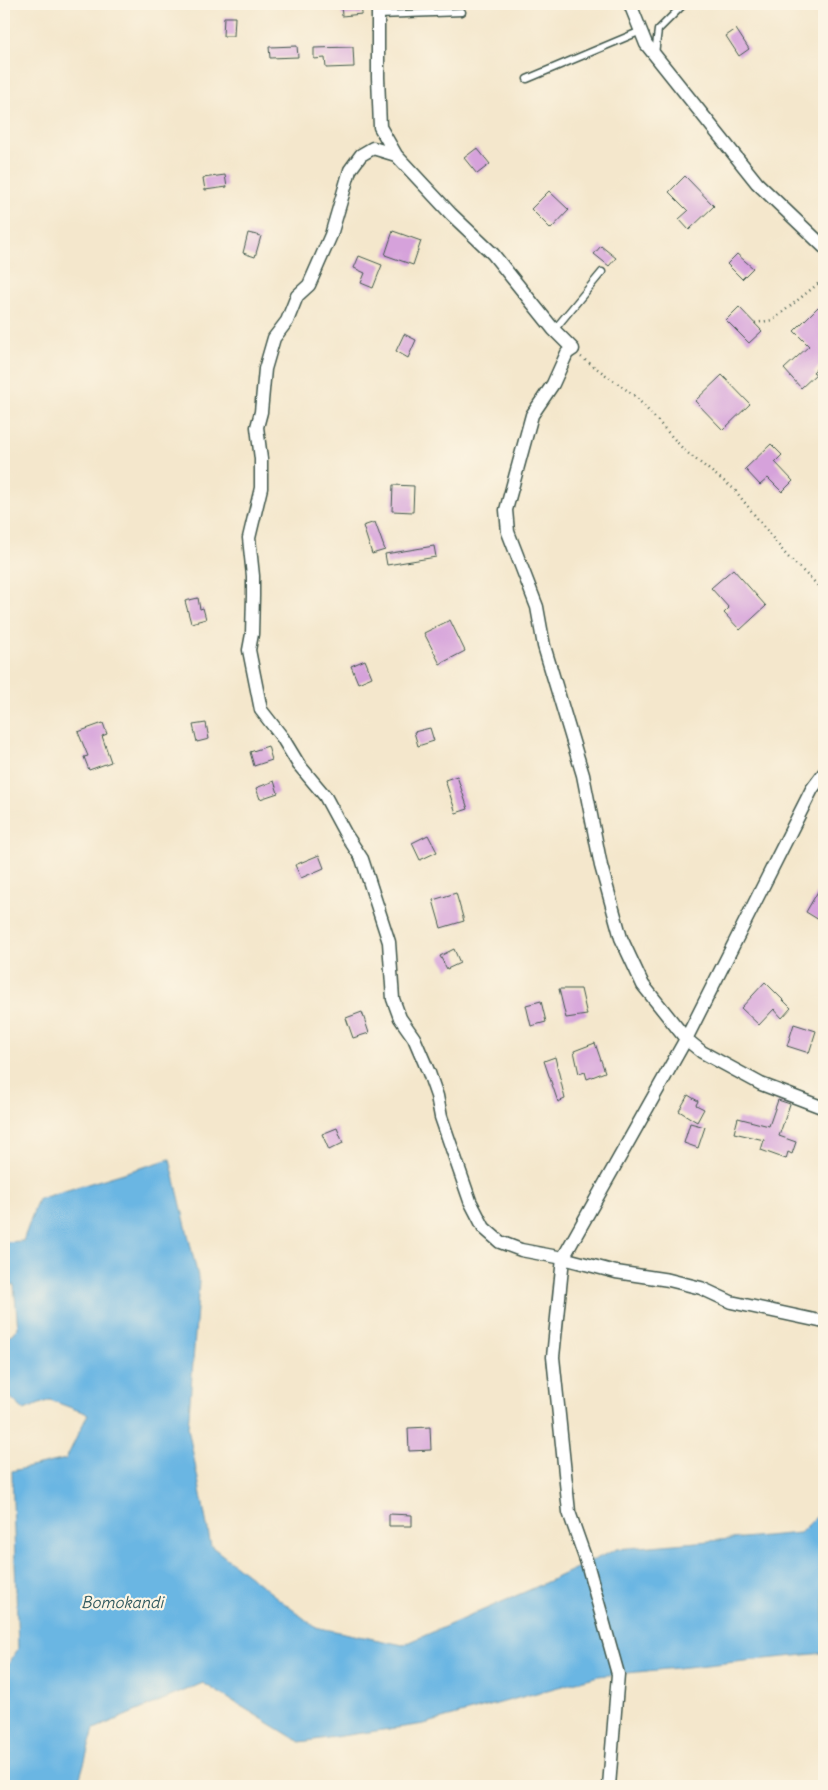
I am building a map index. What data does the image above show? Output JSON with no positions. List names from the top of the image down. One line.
{"water":["Bomokandi"]}
